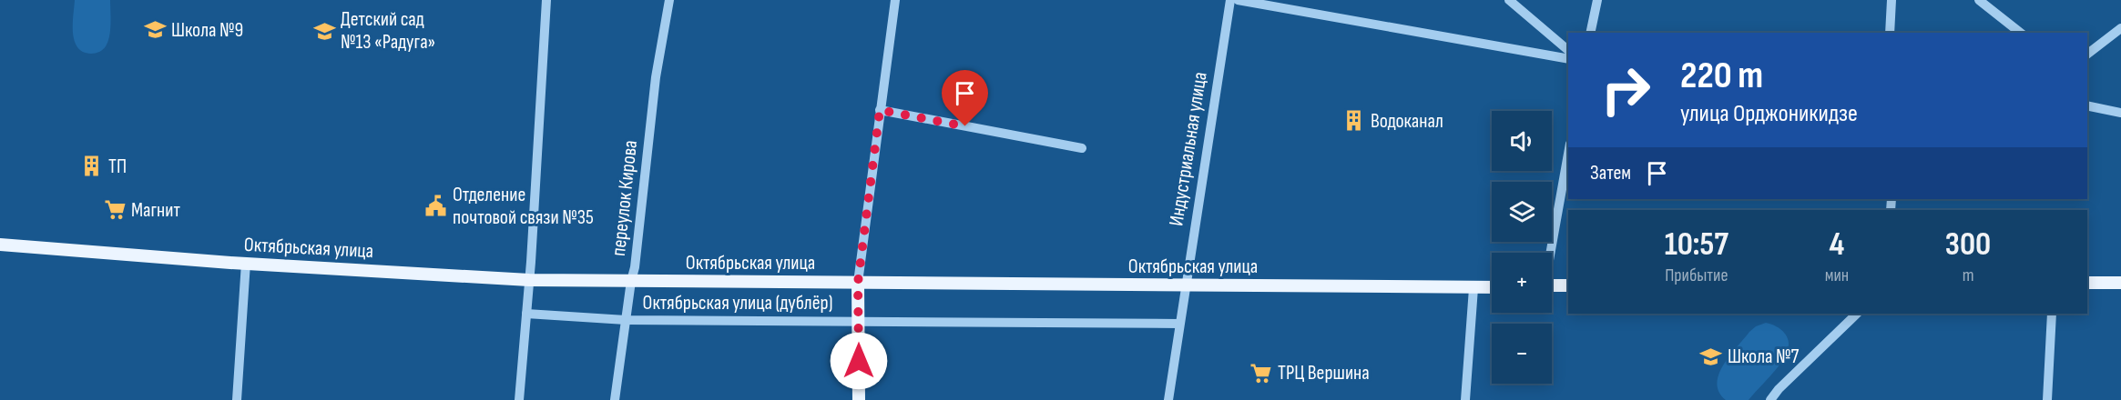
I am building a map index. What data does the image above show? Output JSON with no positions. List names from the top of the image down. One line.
{"streets":{"main road":["Октябрьская улица"],"street":["Индустриальная улица","переулок Кирова","Октябрьская улица (дублёр)"]},"crossings":[["Индустриальная улица","Октябрьская улица"],["Индустриальная улица","Октябрьская улица (дублёр)"],["переулок Кирова","Октябрьская улица"],["переулок Кирова","Октябрьская улица (дублёр)"]],"places":{"school or university":["Школа №9","Детский сад №13 «Радуга»","Школа №7"],"building":["Водоканал","ТП"],"public building":["Отделение почтовой связи №35"],"supermarket":["Магнит","ТРЦ Вершина"]},"page":{"turn":["220 m","улица Орджоникидзе"],"map_buttons":["+","−"],"then":"Затем","eta":["10:57","Прибытие","4","мин","300","m"]}}
